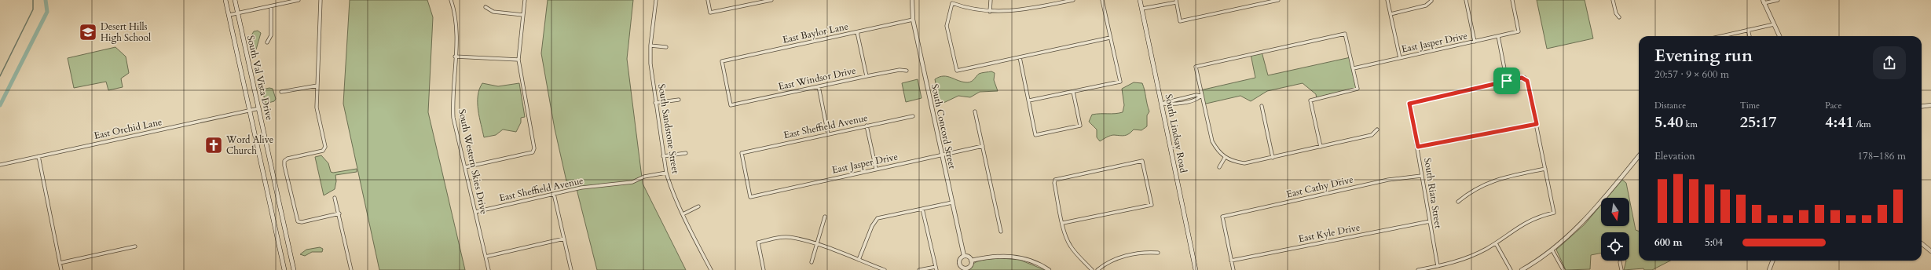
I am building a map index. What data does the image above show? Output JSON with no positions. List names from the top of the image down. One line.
{"streets":{"main road":["South Val Vista Drive","South Lindsay Road"],"street":["East Baylor Lane","East Jasper Drive","East Windsor Drive","East Sheffield Avenue","South Concord Street","East Orchid Lane","South Sandstone Street","South Western Skies Drive","East Cathy Drive","South Riata Street","East Kyle Drive"]},"crossings":[["East Baylor Lane","East Windsor Drive"],["East Baylor Lane","South Concord Street"],["East Jasper Drive","East Sheffield Avenue"],["East Jasper Drive","South Concord Street"],["South Val Vista Drive","East Orchid Lane"],["East Sheffield Avenue","South Sandstone Street"],["East Sheffield Avenue","South Western Skies Drive"],["East Cathy Drive","South Riata Street"],["East Cathy Drive","East Kyle Drive"],["South Riata Street","East Kyle Drive"]],"places":{"school or university":["Desert Hills High School"],"church":["Word Alive Church"]},"north":"bottom","page":{"heading":["Evening run","20:57 · 9 × 600 m"],"stats":[["Distance","5.40 km"],["Time","25:17"],["Pace","4:41 /km"]],"chart":["Elevation","178–186 m"],"list":[{"name":"600 m","note":"5:04"}]}}
